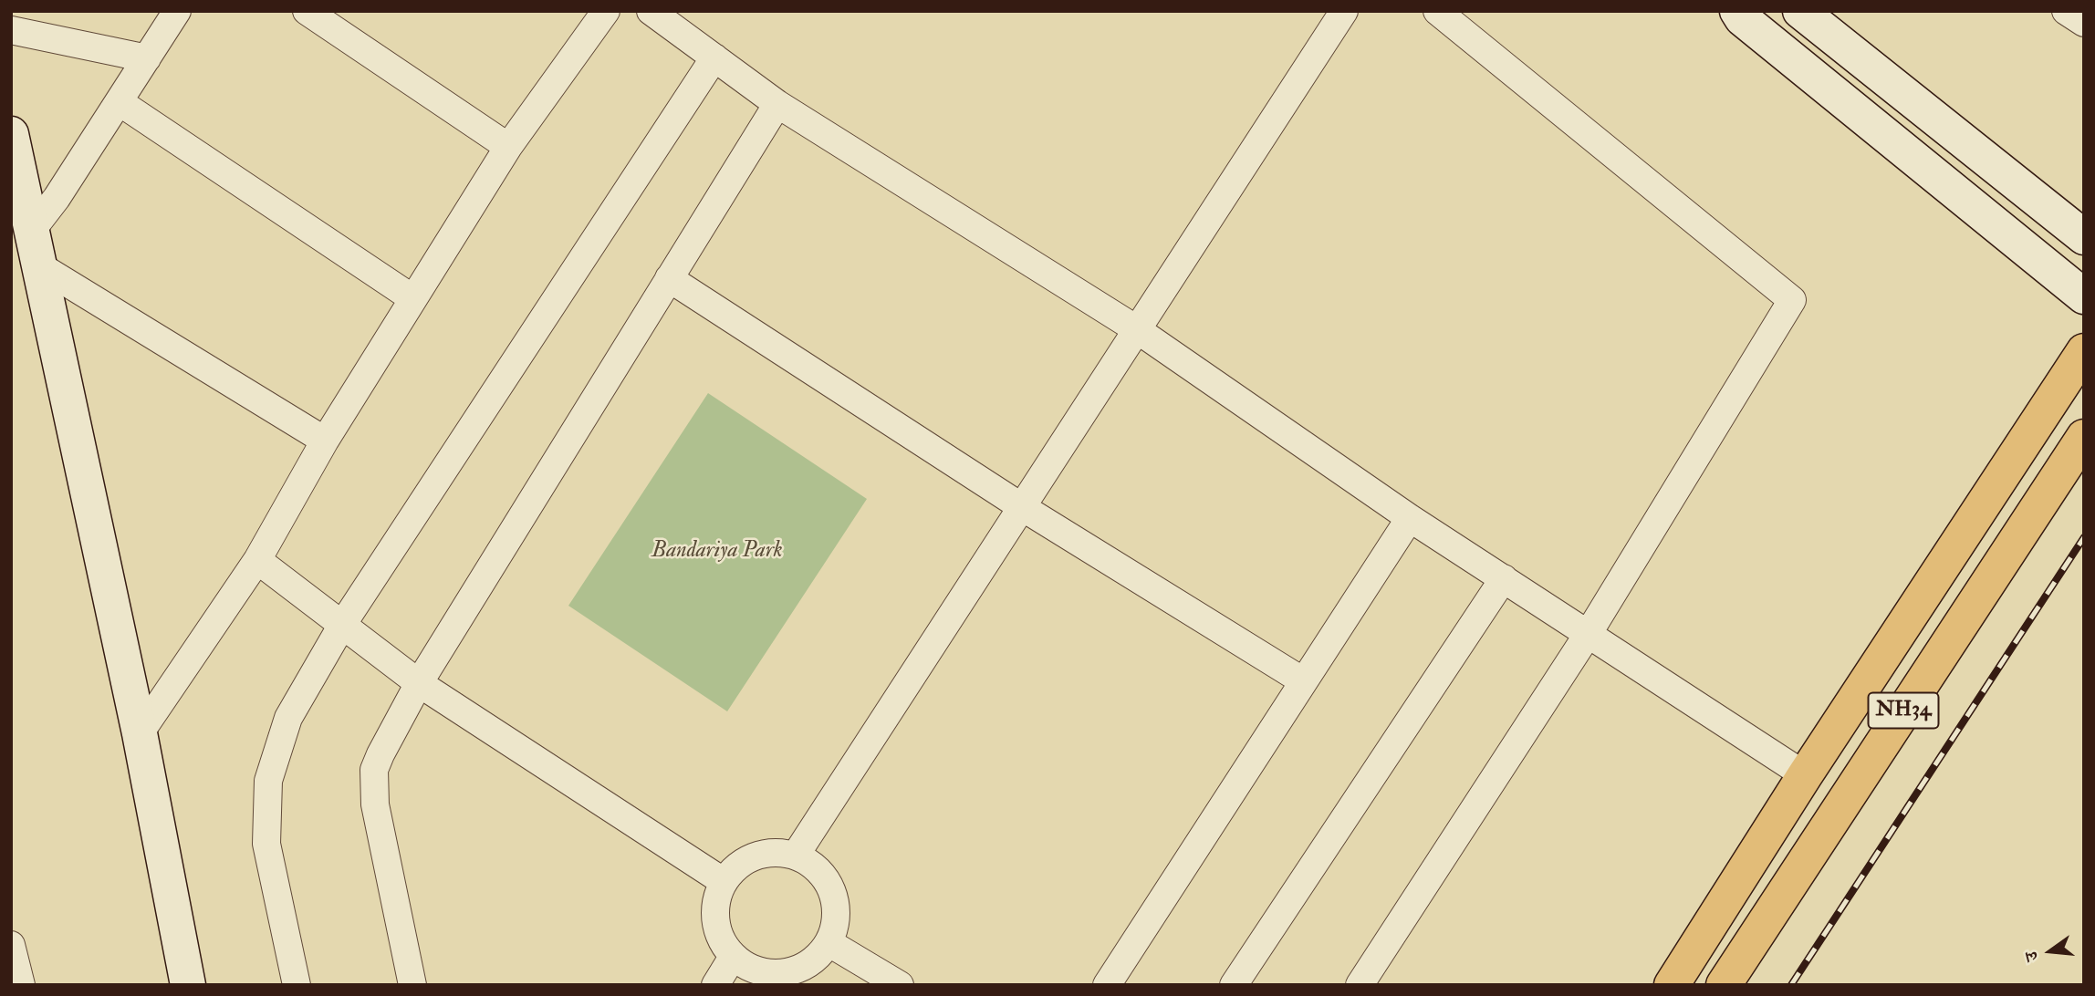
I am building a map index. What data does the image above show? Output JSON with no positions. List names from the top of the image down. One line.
{"streets":{"highway":["NH34"]},"parks":["Bandariya Park"],"north":"left"}
